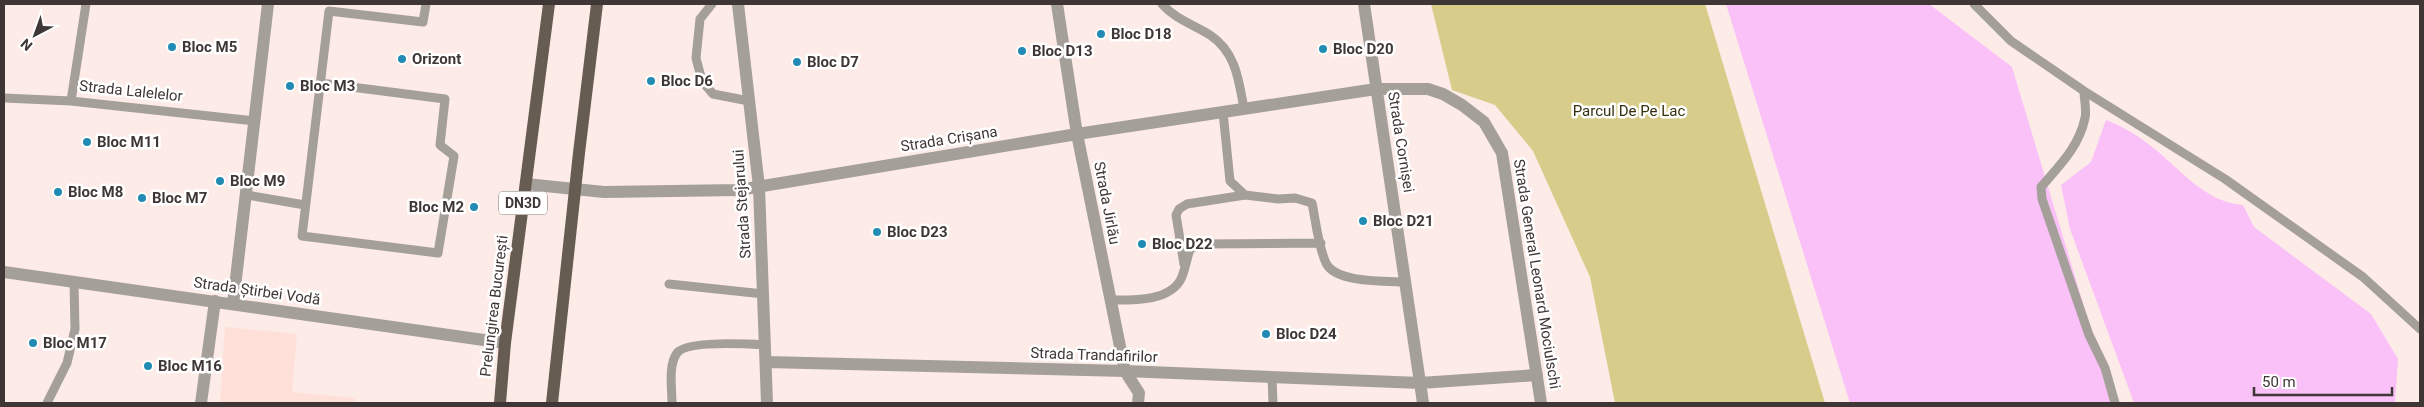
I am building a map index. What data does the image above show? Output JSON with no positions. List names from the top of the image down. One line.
{"streets":{"main road":["DN3D","Prelungirea București"],"street":["Strada Crișana","Strada Cornișei","Strada Jirlău","Strada Stejarului","Strada General Leonard Mociulschi","Strada Știrbei Vodă","Strada Trandafirilor"],"lane":["Strada Lalelelor"]},"crossings":[["Strada Crișana","Strada Cornișei"],["Strada Crișana","Strada Jirlău"],["Strada Crișana","Strada Stejarului"],["Strada Crișana","Strada General Leonard Mociulschi"],["Strada Crișana","Prelungirea București"],["Strada Cornișei","Strada General Leonard Mociulschi"],["Strada Cornișei","Strada Trandafirilor"],["Strada Jirlău","Strada Trandafirilor"],["Strada Stejarului","Strada Trandafirilor"],["Strada General Leonard Mociulschi","Strada Trandafirilor"],["Strada Știrbei Vodă","Prelungirea București"]],"parks":["Parcul De Pe Lac"],"places":["Bloc D18","Bloc M5","Bloc D20","Bloc D13","Orizont","Bloc D7","Bloc D6","Bloc M3","Bloc M11","Bloc M9","Bloc M8","Bloc M7","Bloc M2","Bloc D21","Bloc D23","Bloc D22","Bloc D24","Bloc M17","Bloc M16"],"scale_bar":"50 m","north":"bottom left"}
